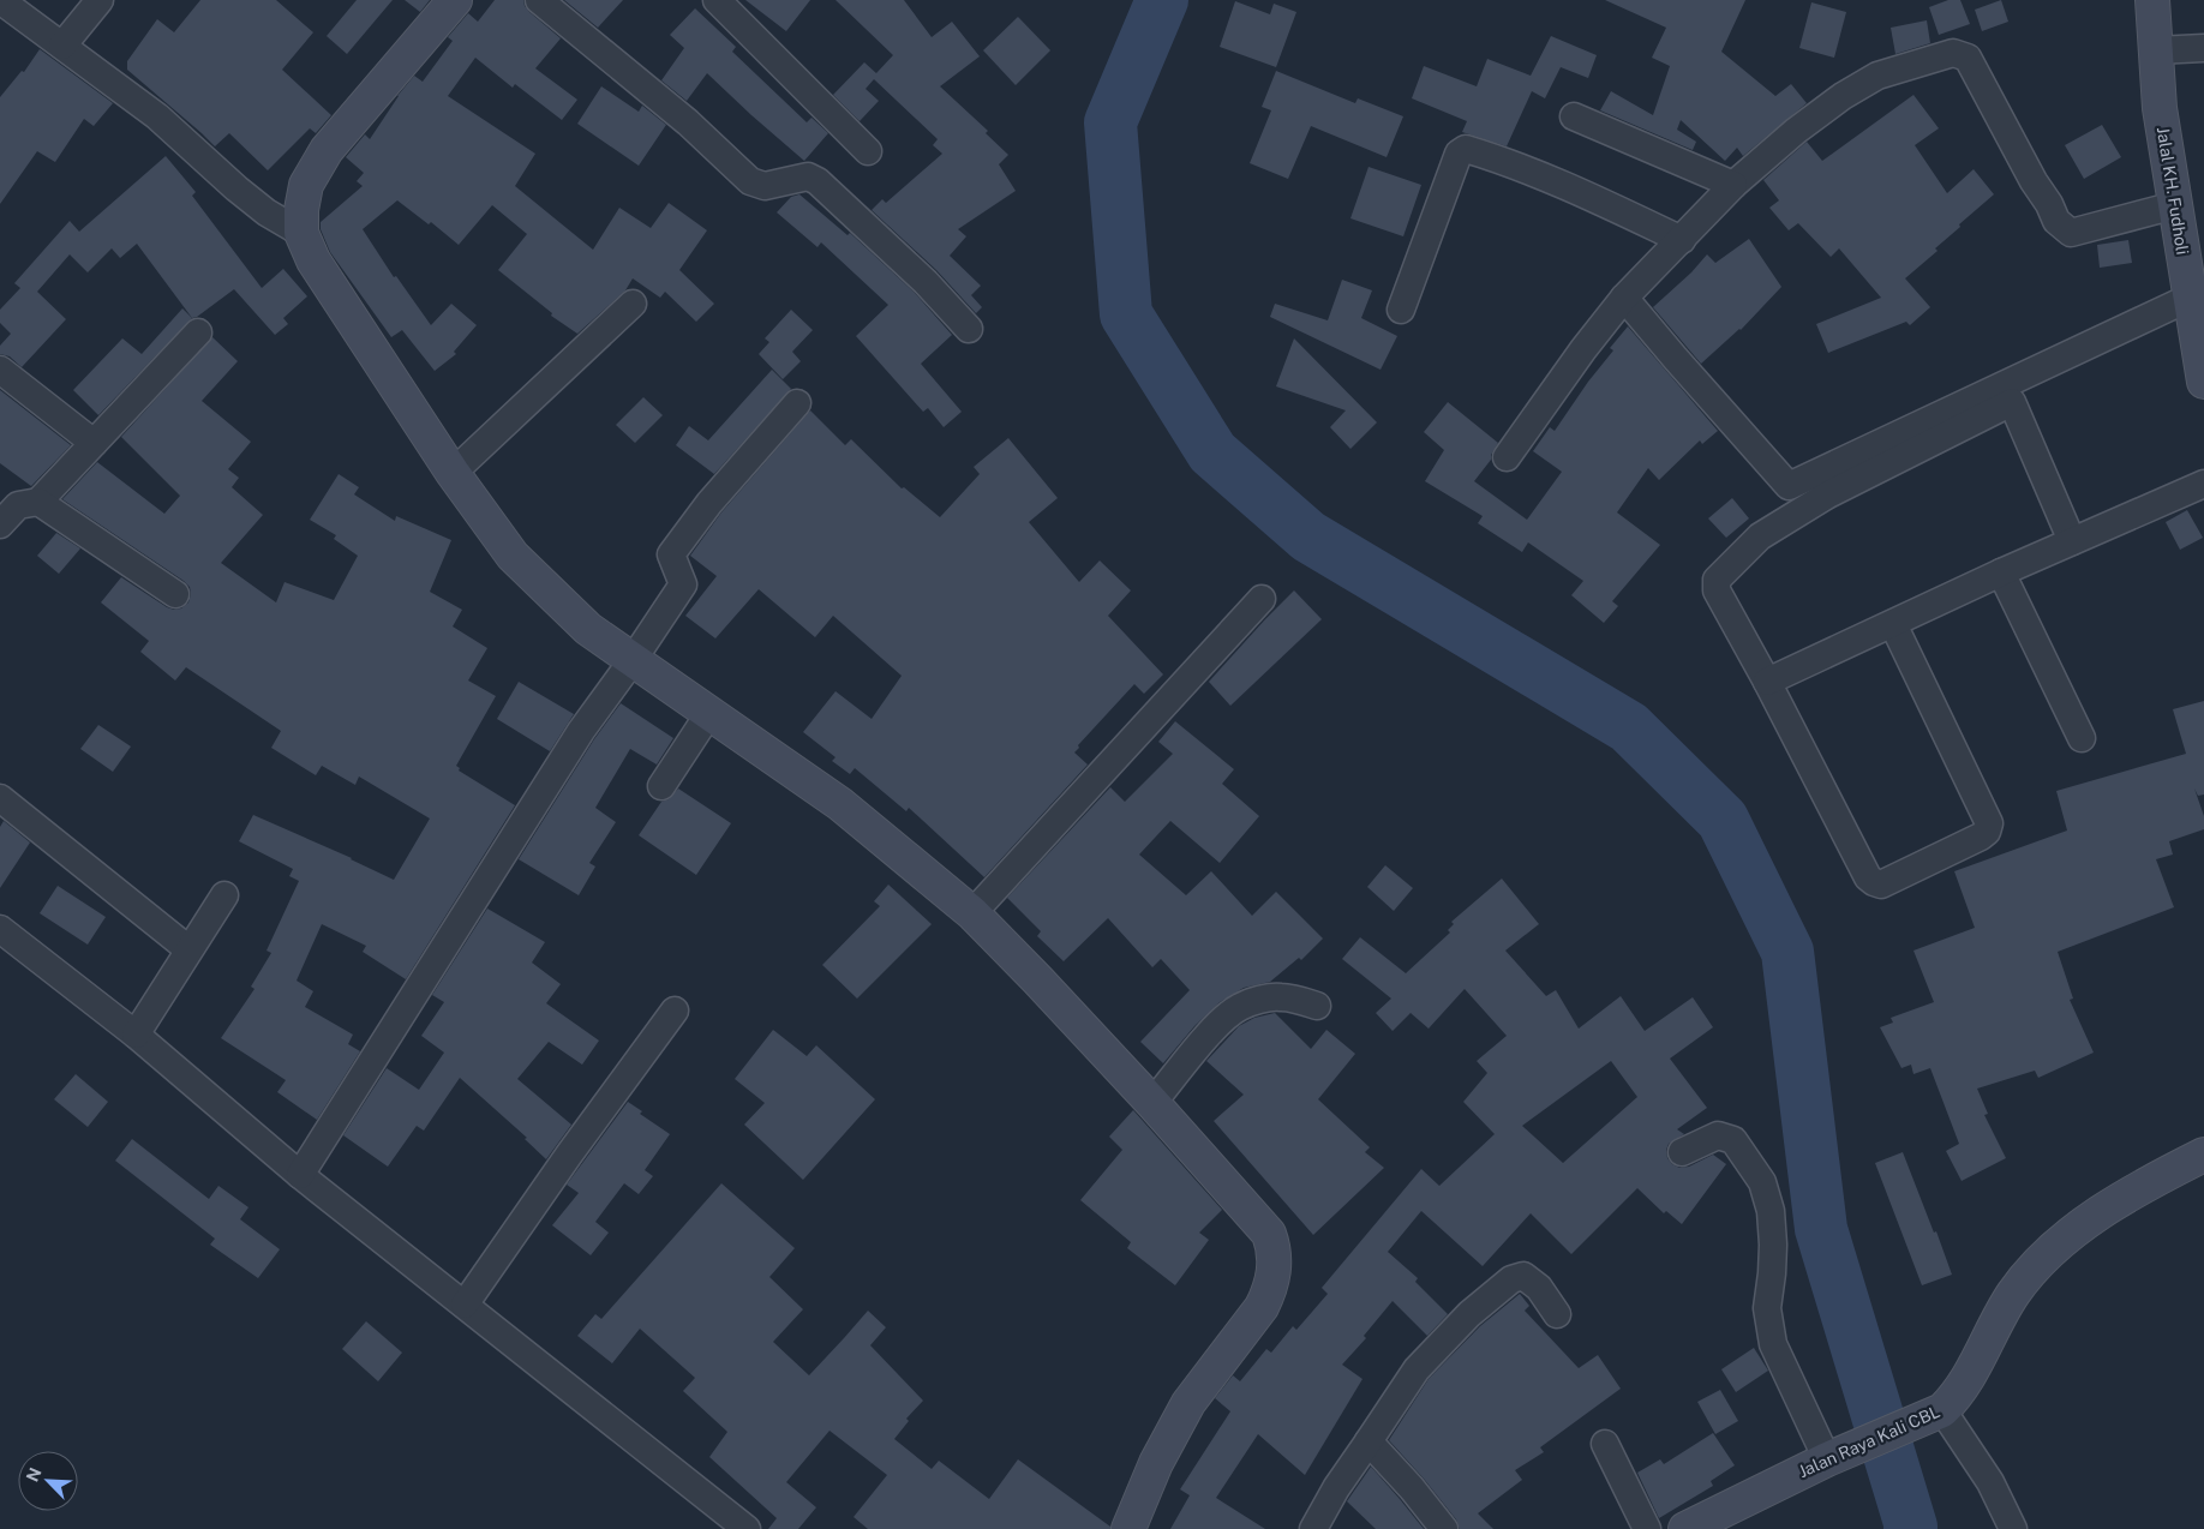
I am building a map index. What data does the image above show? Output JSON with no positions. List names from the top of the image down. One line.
{"streets":{"street":["Jalal KH. Fudholi","Jalan Raya Kali CBL"]},"north":"top left"}
